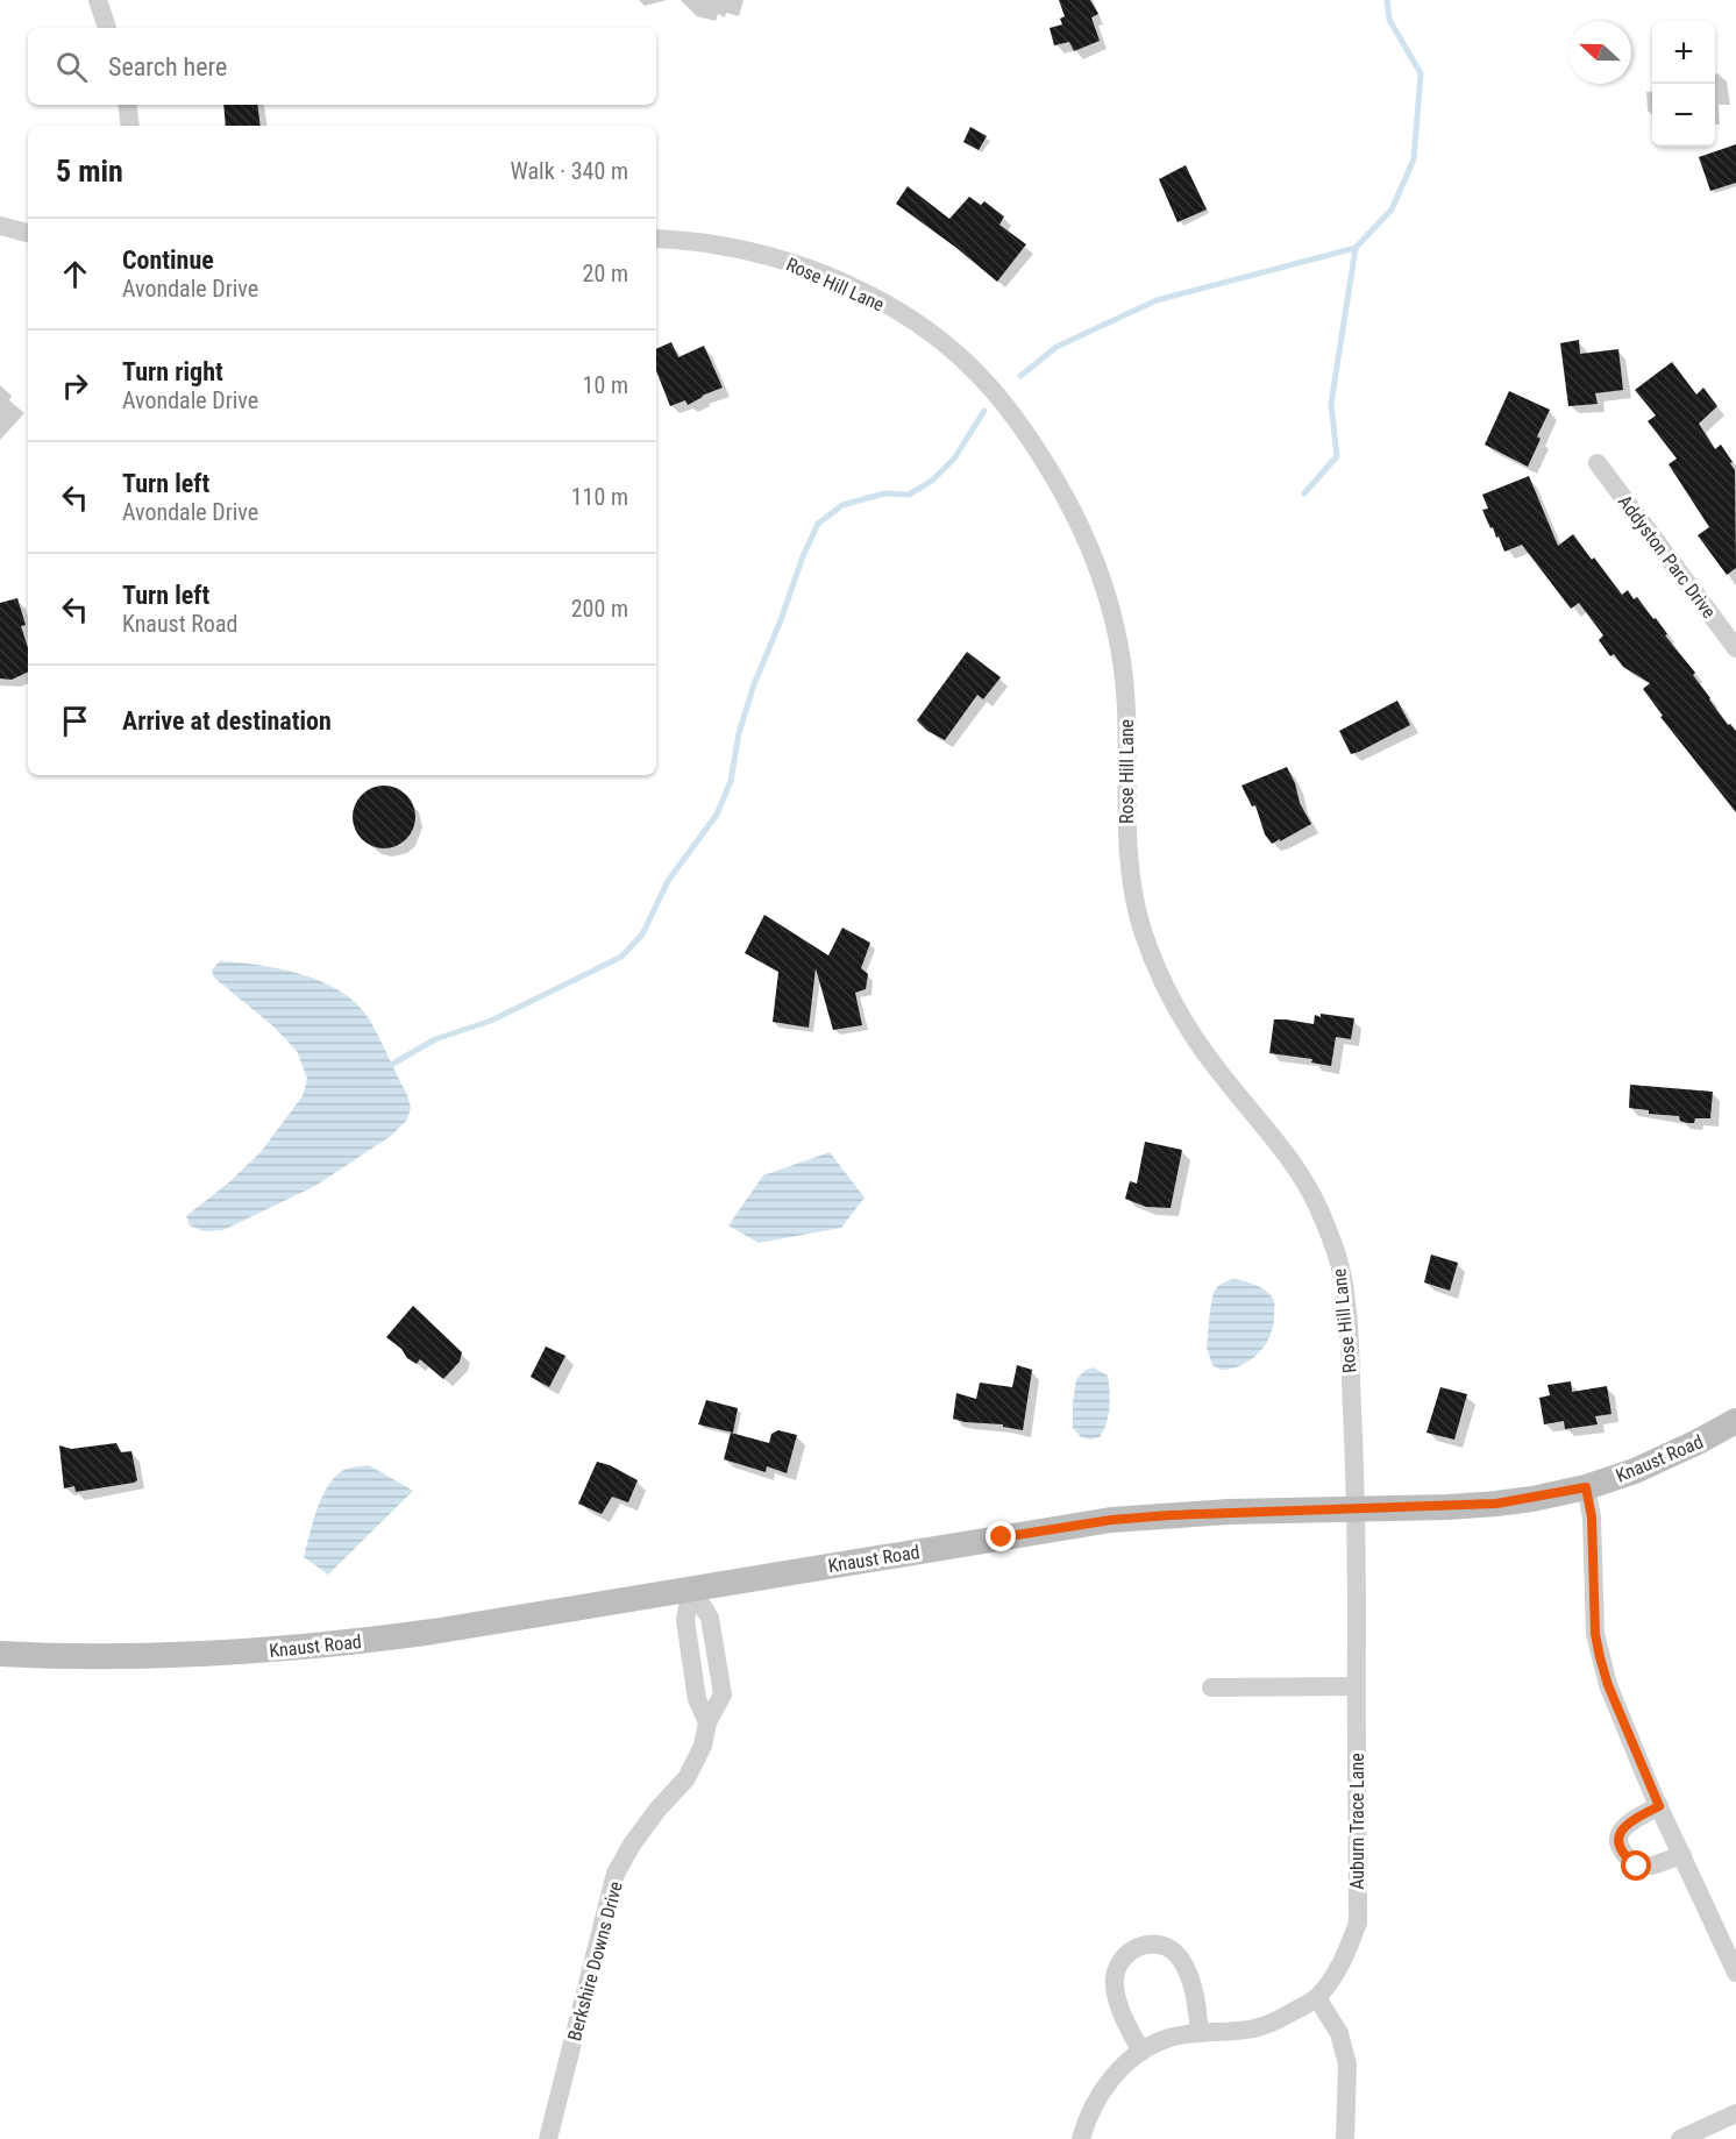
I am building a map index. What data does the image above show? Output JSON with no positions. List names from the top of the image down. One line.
{"streets":{"main road":["Knaust Road"],"street":["Rose Hill Lane","Addyston Parc Drive","Auburn Trace Lane","Berkshire Downs Drive"]},"crossings":[["Rose Hill Lane","Knaust Road"],["Rose Hill Lane","Auburn Trace Lane"],["Knaust Road","Auburn Trace Lane"],["Knaust Road","Berkshire Downs Drive"]],"north":"left","page":{"map_buttons":["+","−"],"search":"Search here","heading":["5 min","Walk · 340 m"],"list":[["Continue","Avondale Drive","20 m"],["Turn right","Avondale Drive","10 m"],["Turn left","Avondale Drive","110 m"],["Turn left","Knaust Road","200 m"],"Arrive at destination"]}}
